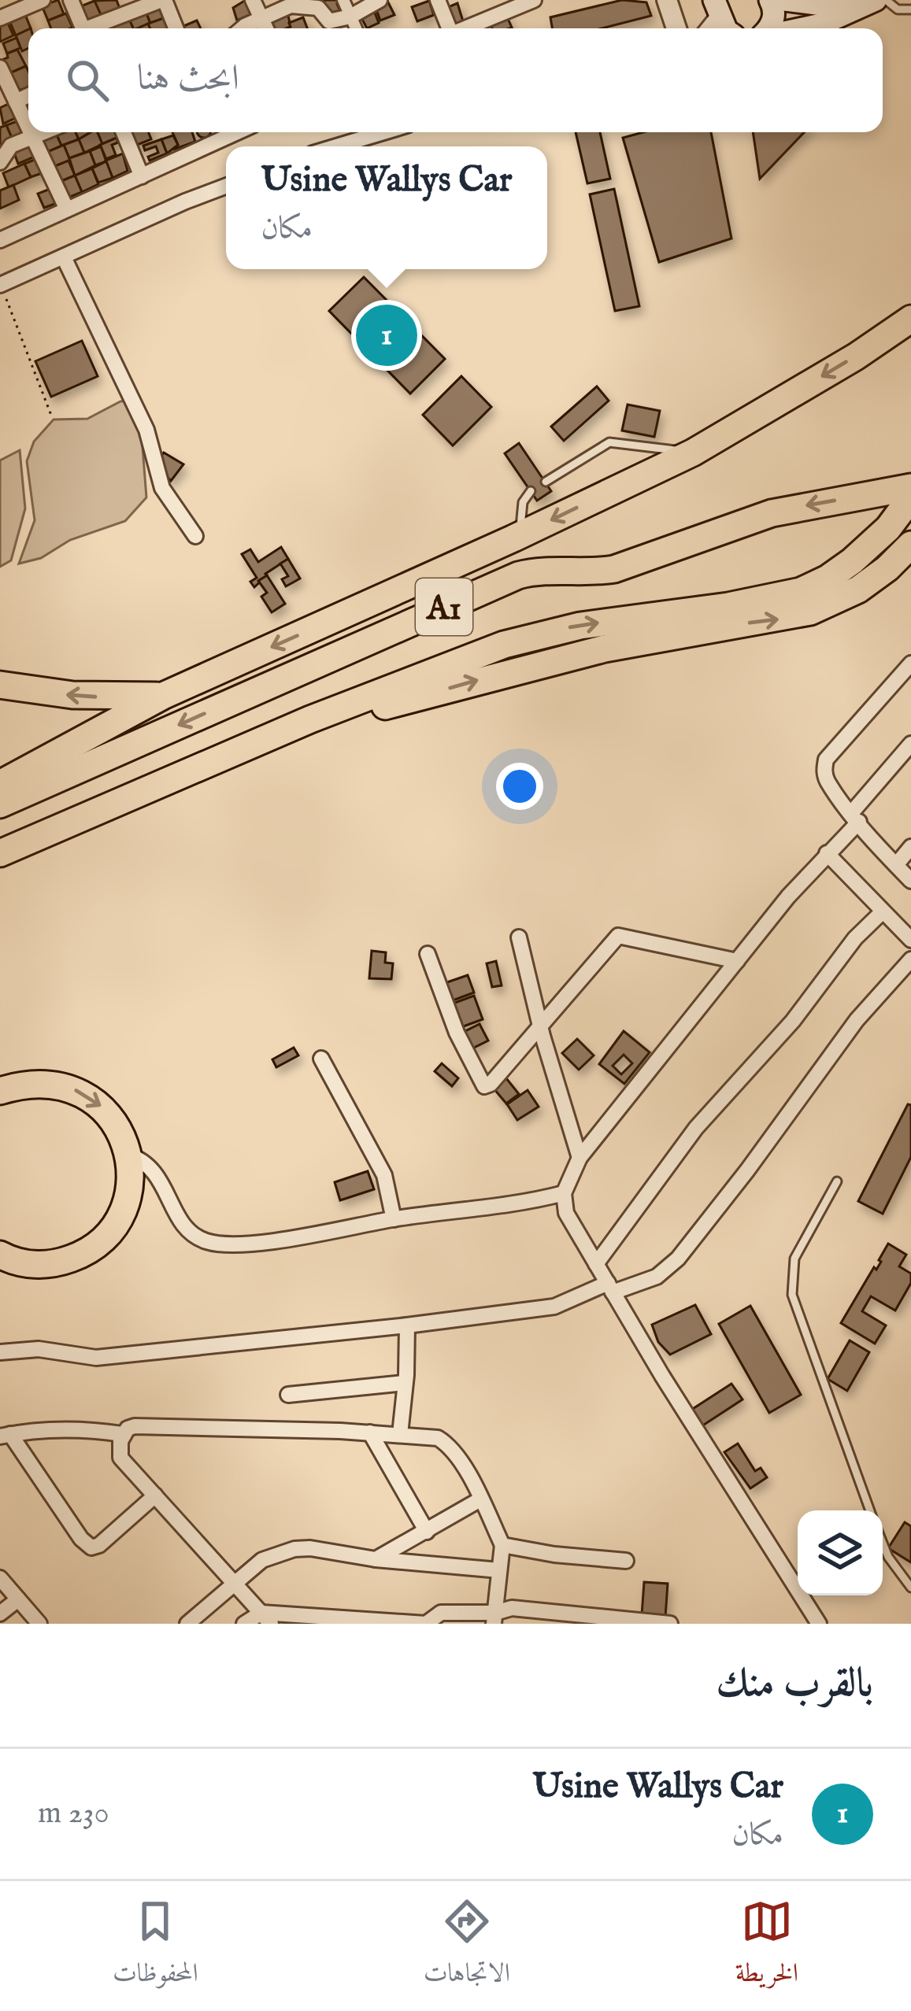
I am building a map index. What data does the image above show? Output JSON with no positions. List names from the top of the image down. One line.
{"streets":{"highway":["A1"]},"page":{"search":"ابحث هنا","popup":["Usine Wallys Car","مكان"],"pins":"1","heading":"بالقرب منك","list":[{"mark":"1","name":"Usine Wallys Car","note":"مكان","value":"230 m"}],"nav":["الخريطة","الاتجاهات","المحفوظات"]}}
